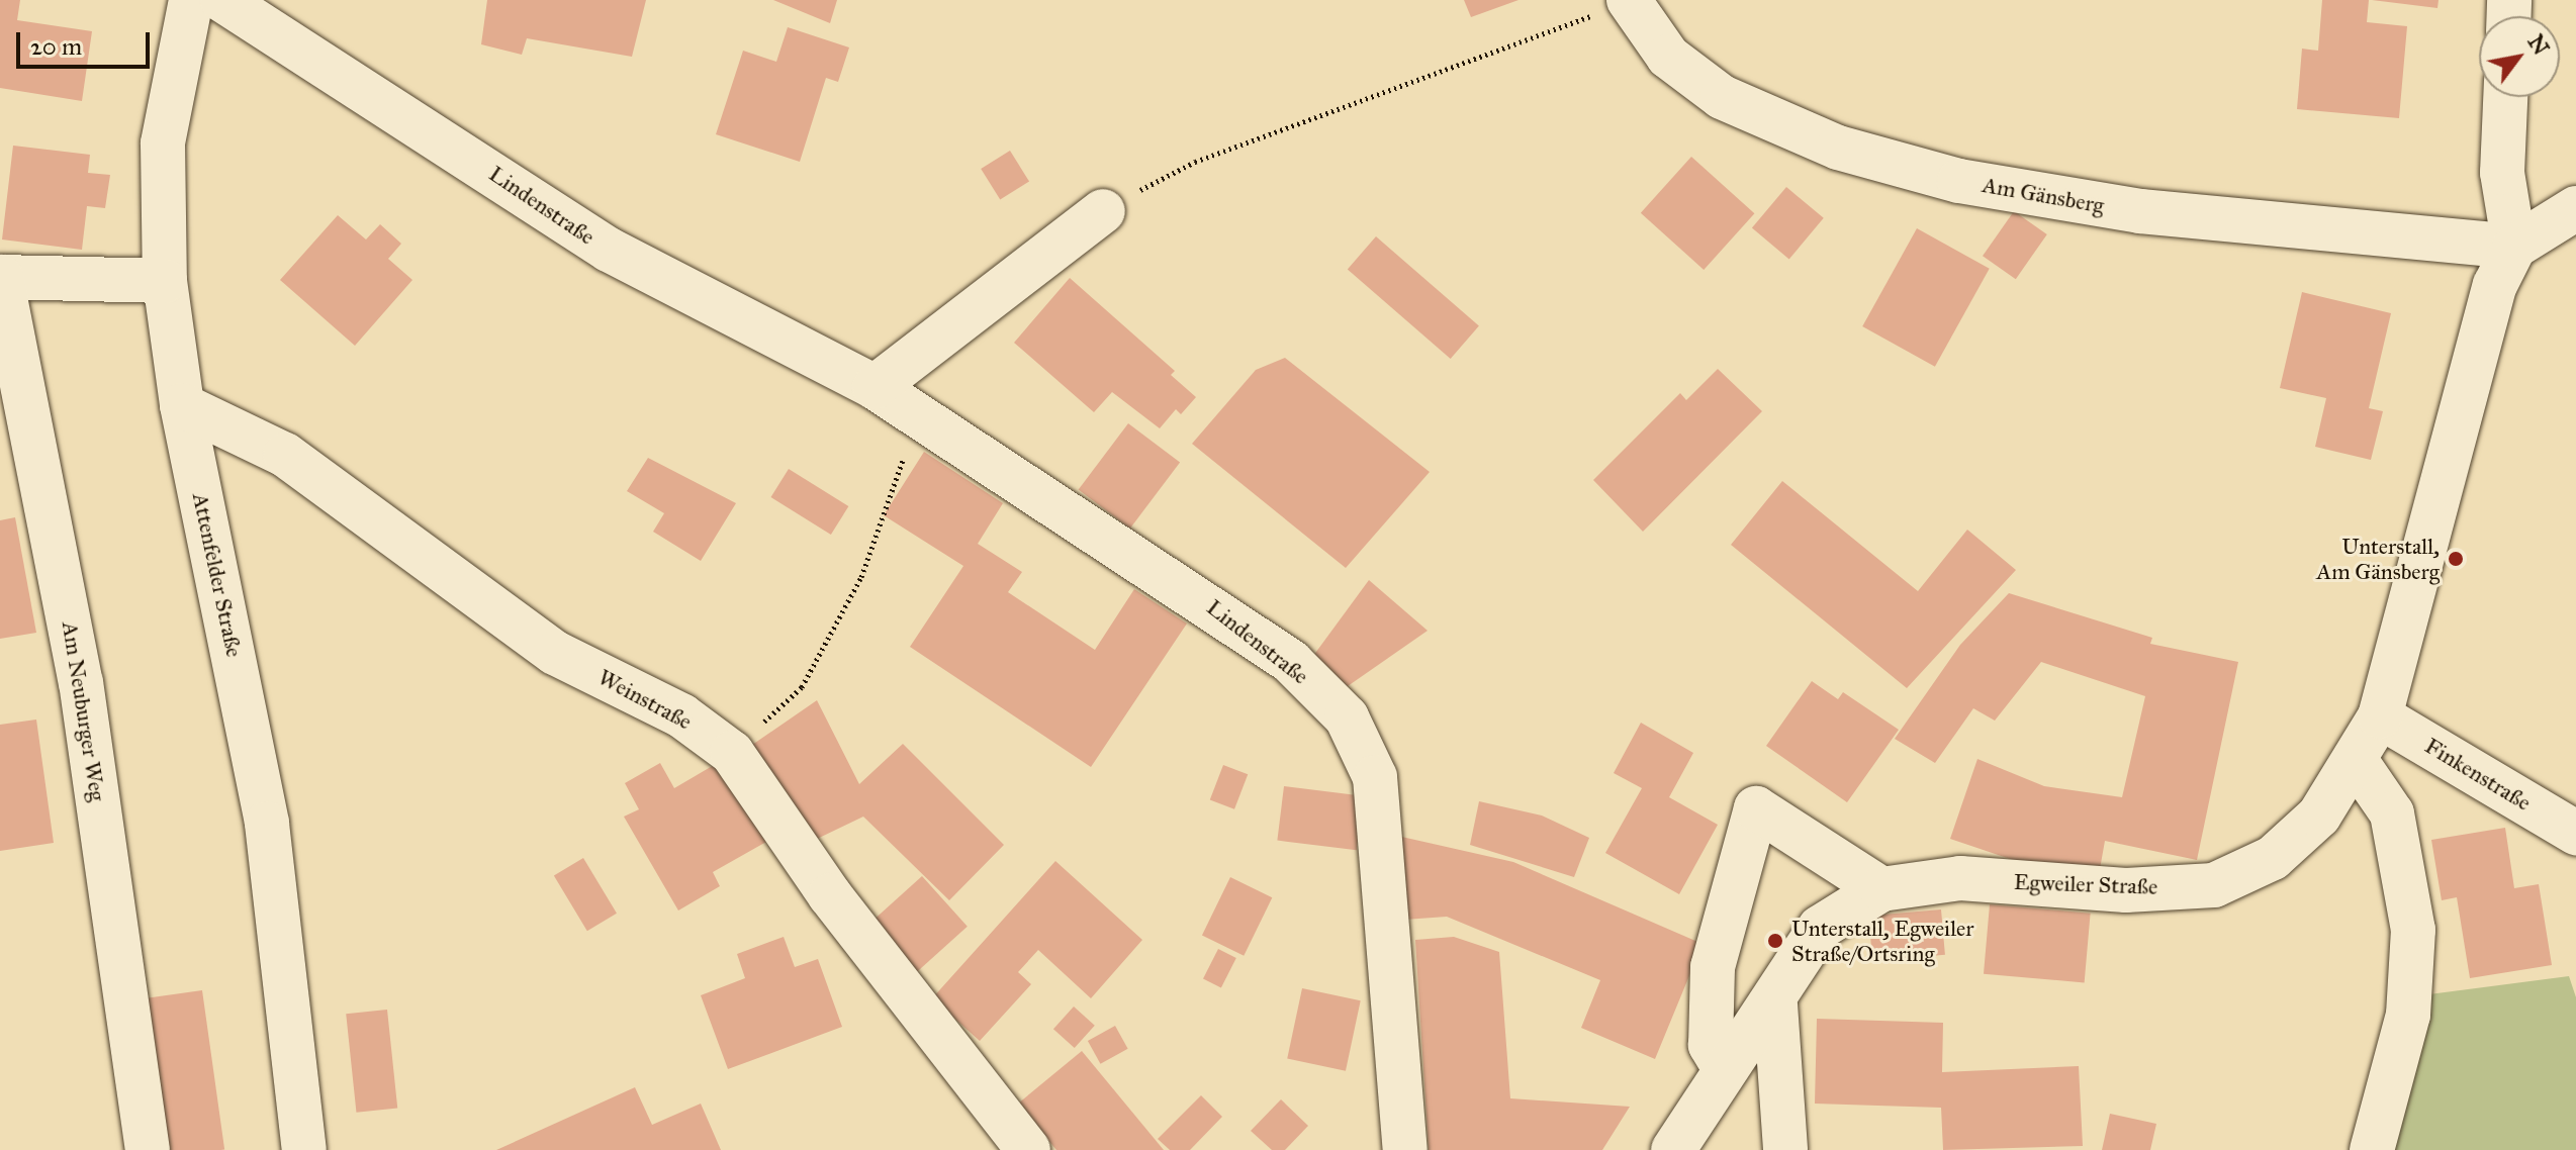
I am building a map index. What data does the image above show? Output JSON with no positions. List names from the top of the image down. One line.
{"streets":{"street":["Am Gänsberg","Lindenstraße","Attenfelder Straße","Weinstraße","Am Neuburger Weg","Finkenstraße","Egweiler Straße"]},"crossings":[["Am Gänsberg","Egweiler Straße"],["Attenfelder Straße","Weinstraße"],["Finkenstraße","Egweiler Straße"]],"places":["Unterstall, Am Gänsberg","Unterstall, Egweiler Straße/Ortsring"],"scale_bar":"20 m","north":"top right"}
